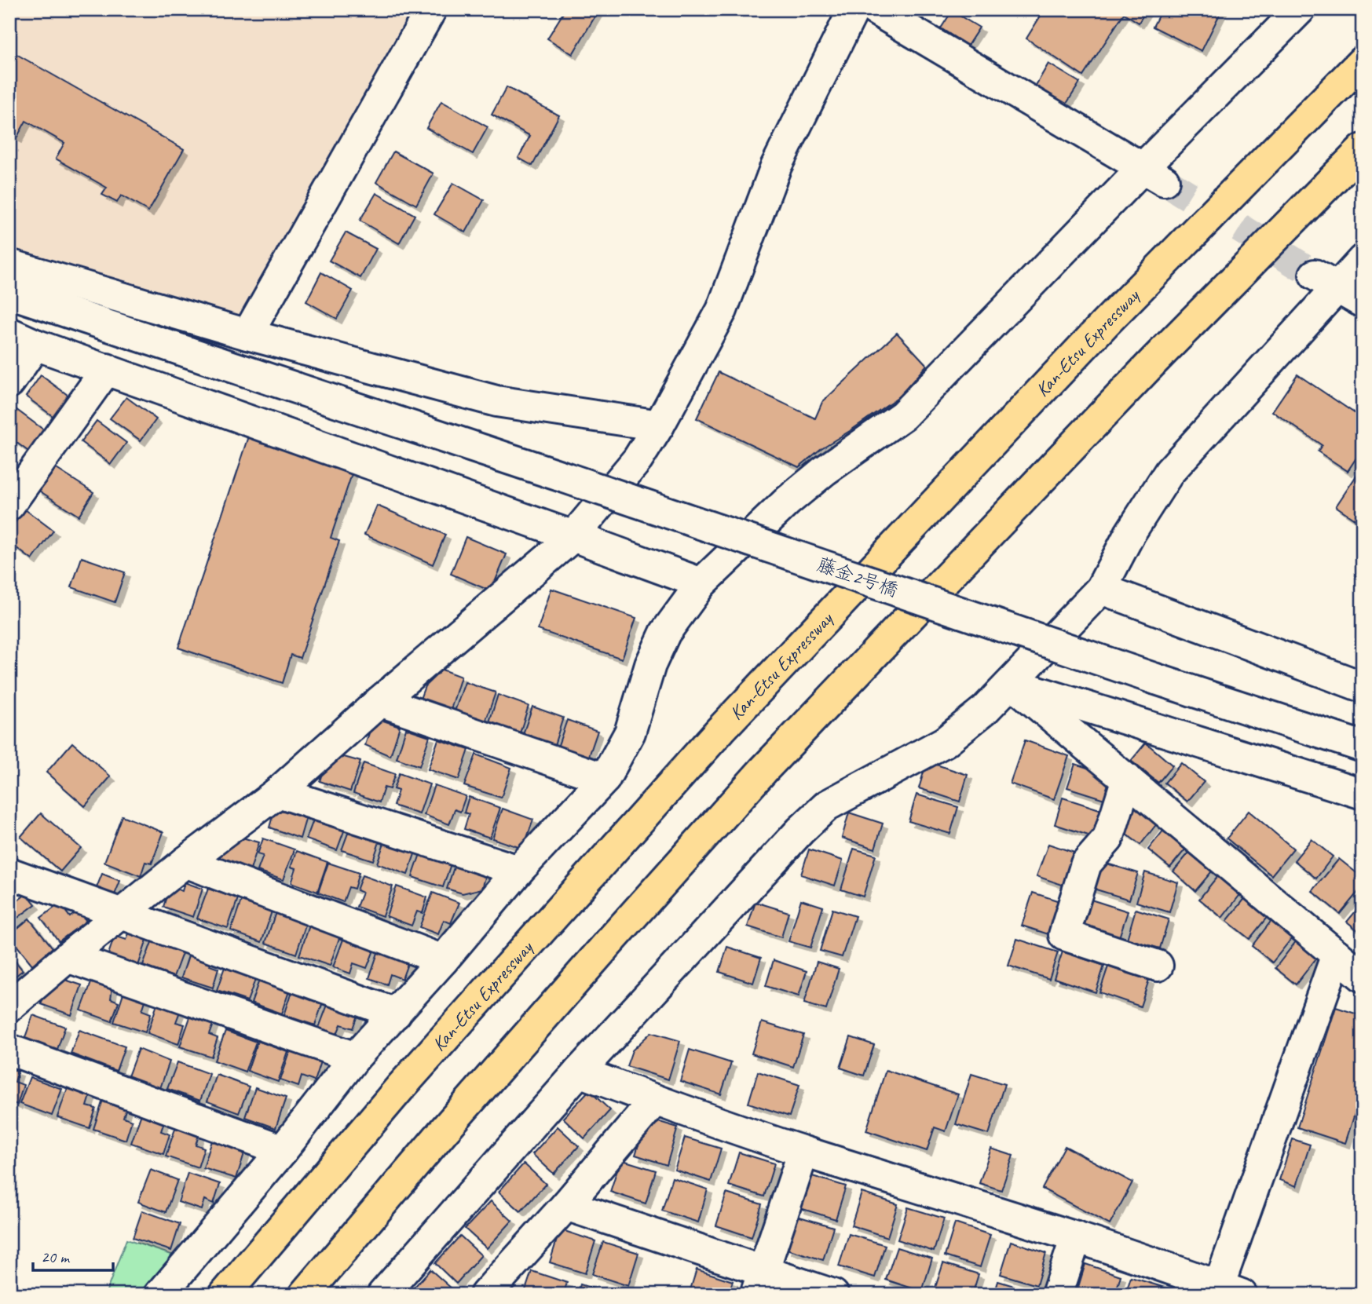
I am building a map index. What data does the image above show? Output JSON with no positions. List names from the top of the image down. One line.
{"streets":{"highway":["Kan-Etsu Expressway"],"street":["藤金2号橋"]},"scale_bar":"20 m"}
